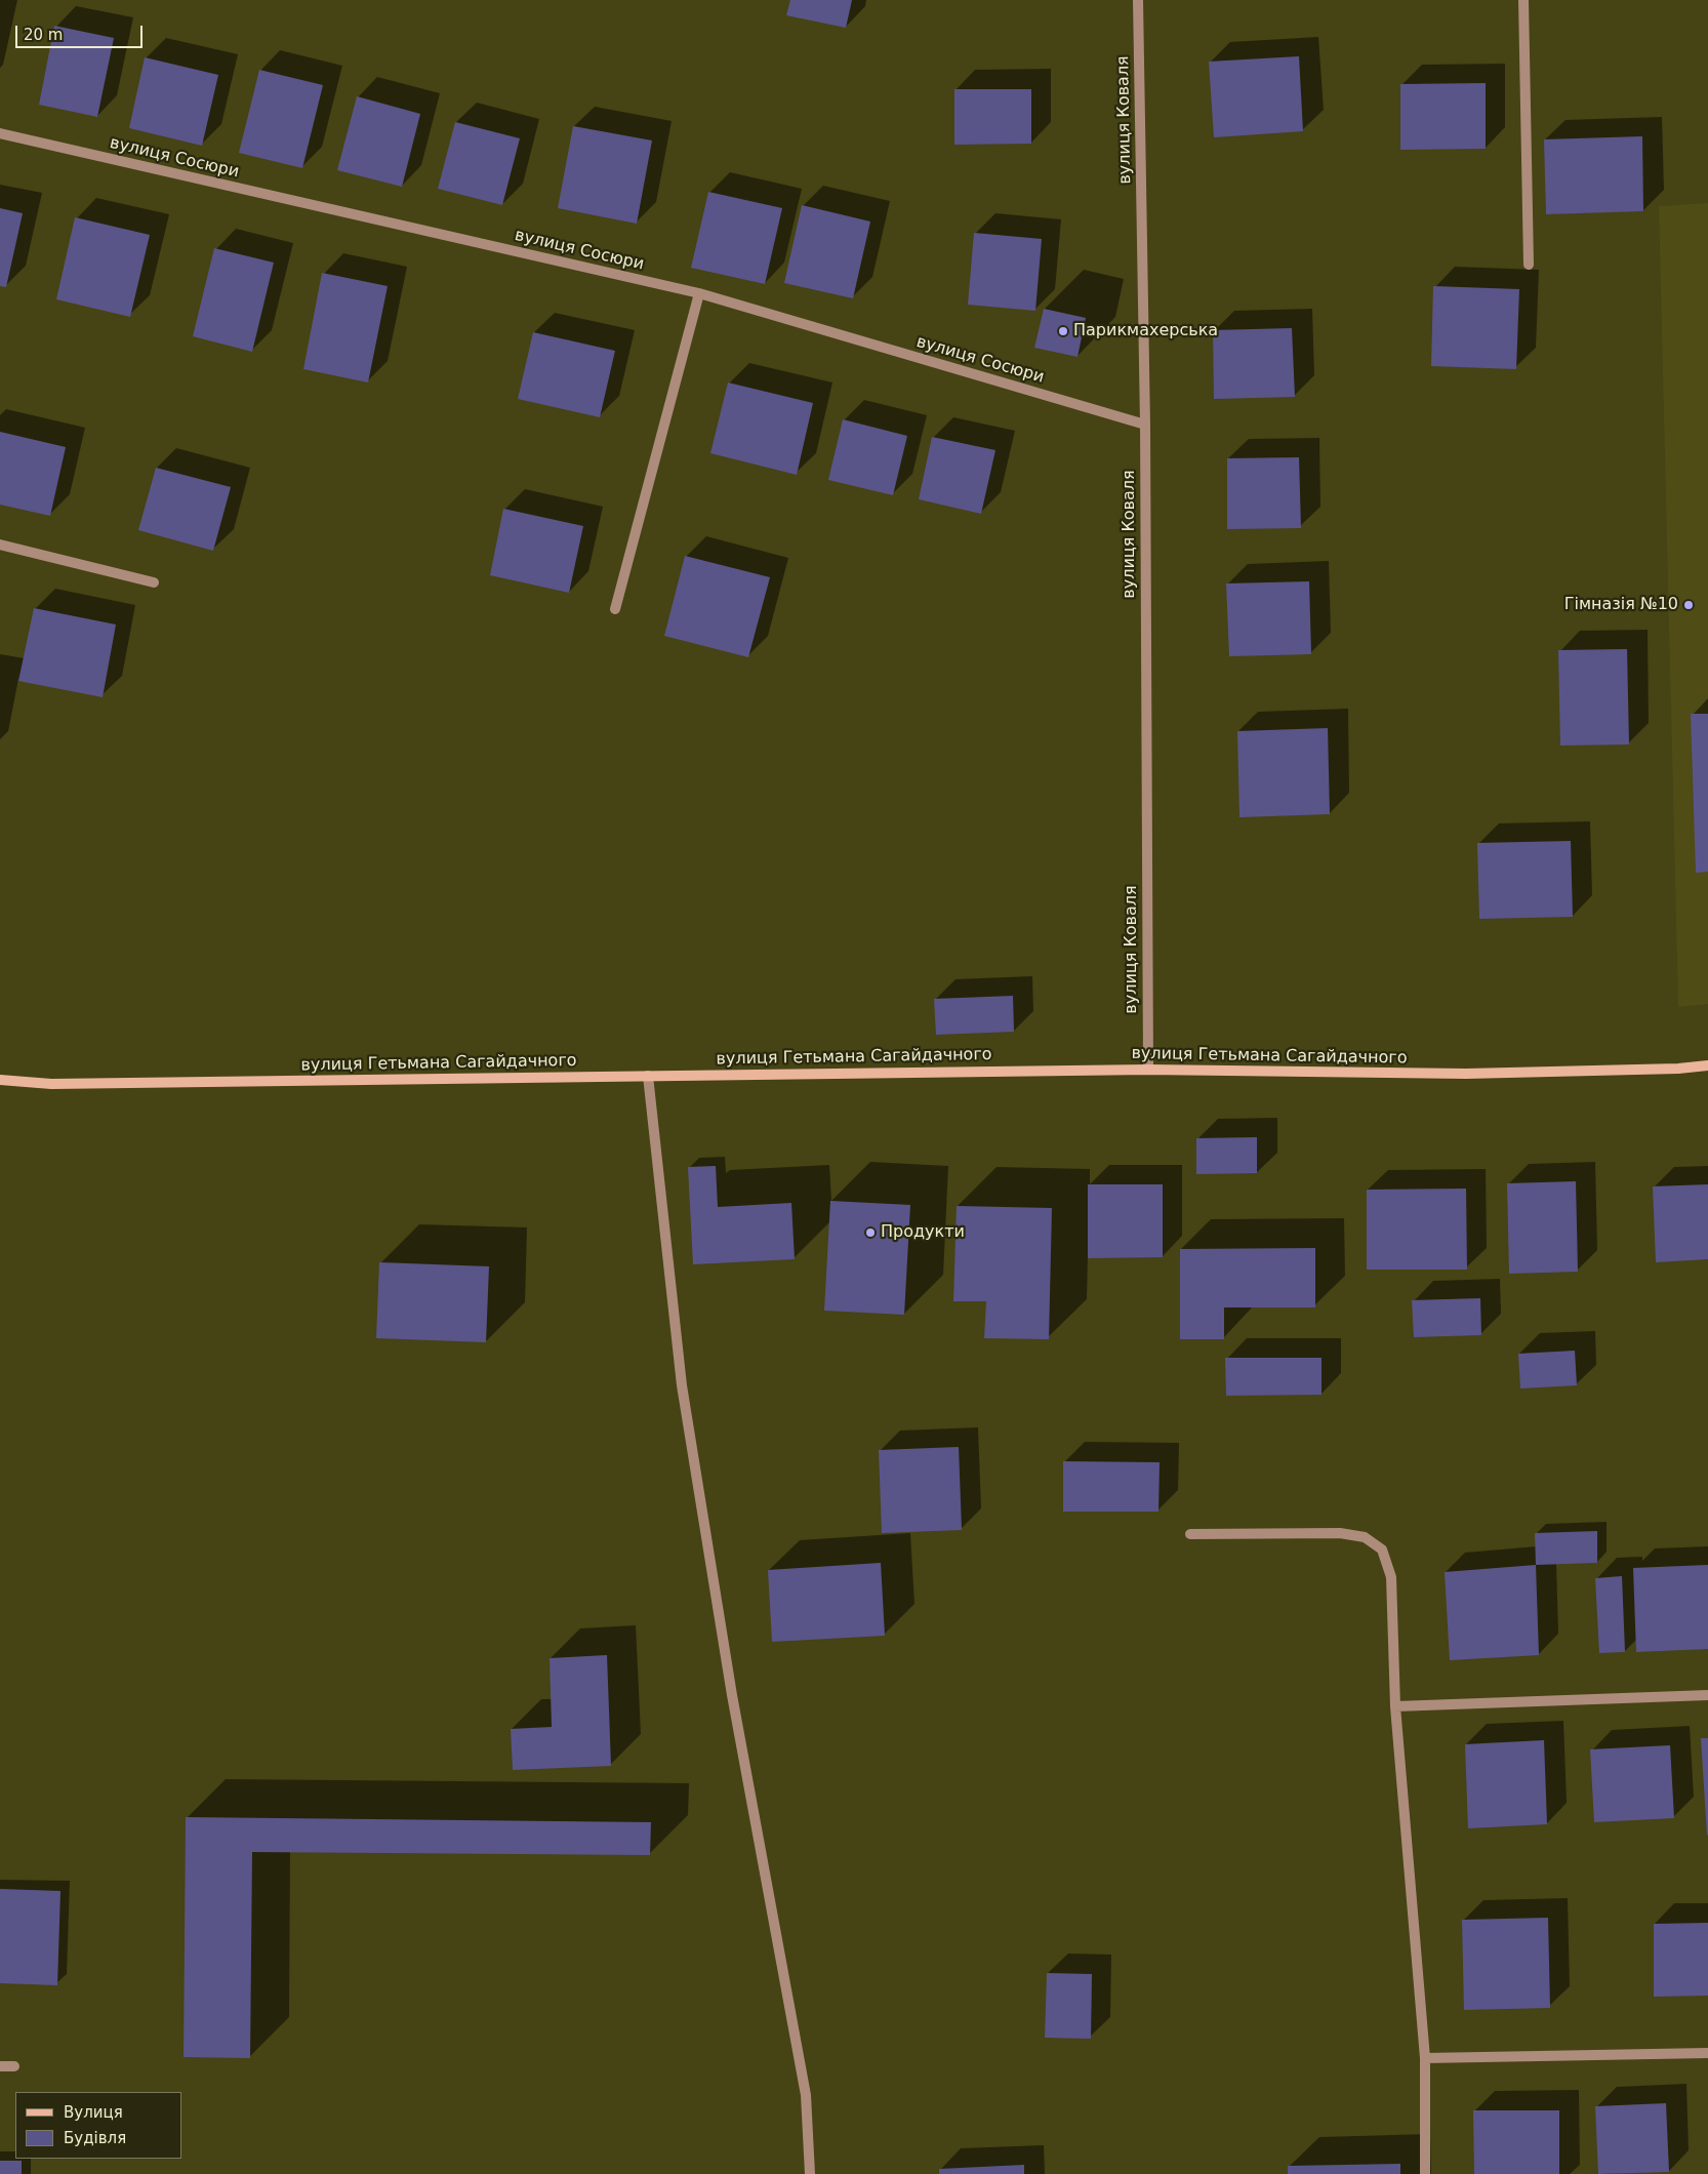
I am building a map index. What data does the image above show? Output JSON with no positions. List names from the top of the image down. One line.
{"streets":{"main road":["вулиця Гетьмана Сагайдачного"],"street":["вулиця Коваля","вулиця Сосюри"]},"crossings":[["вулиця Коваля","вулиця Сосюри"],["вулиця Коваля","вулиця Гетьмана Сагайдачного"]],"places":["Парикмахерська","Гімназія №10","Продукти"],"legend":["Вулиця","Будівля"],"scale_bar":"20 m"}
